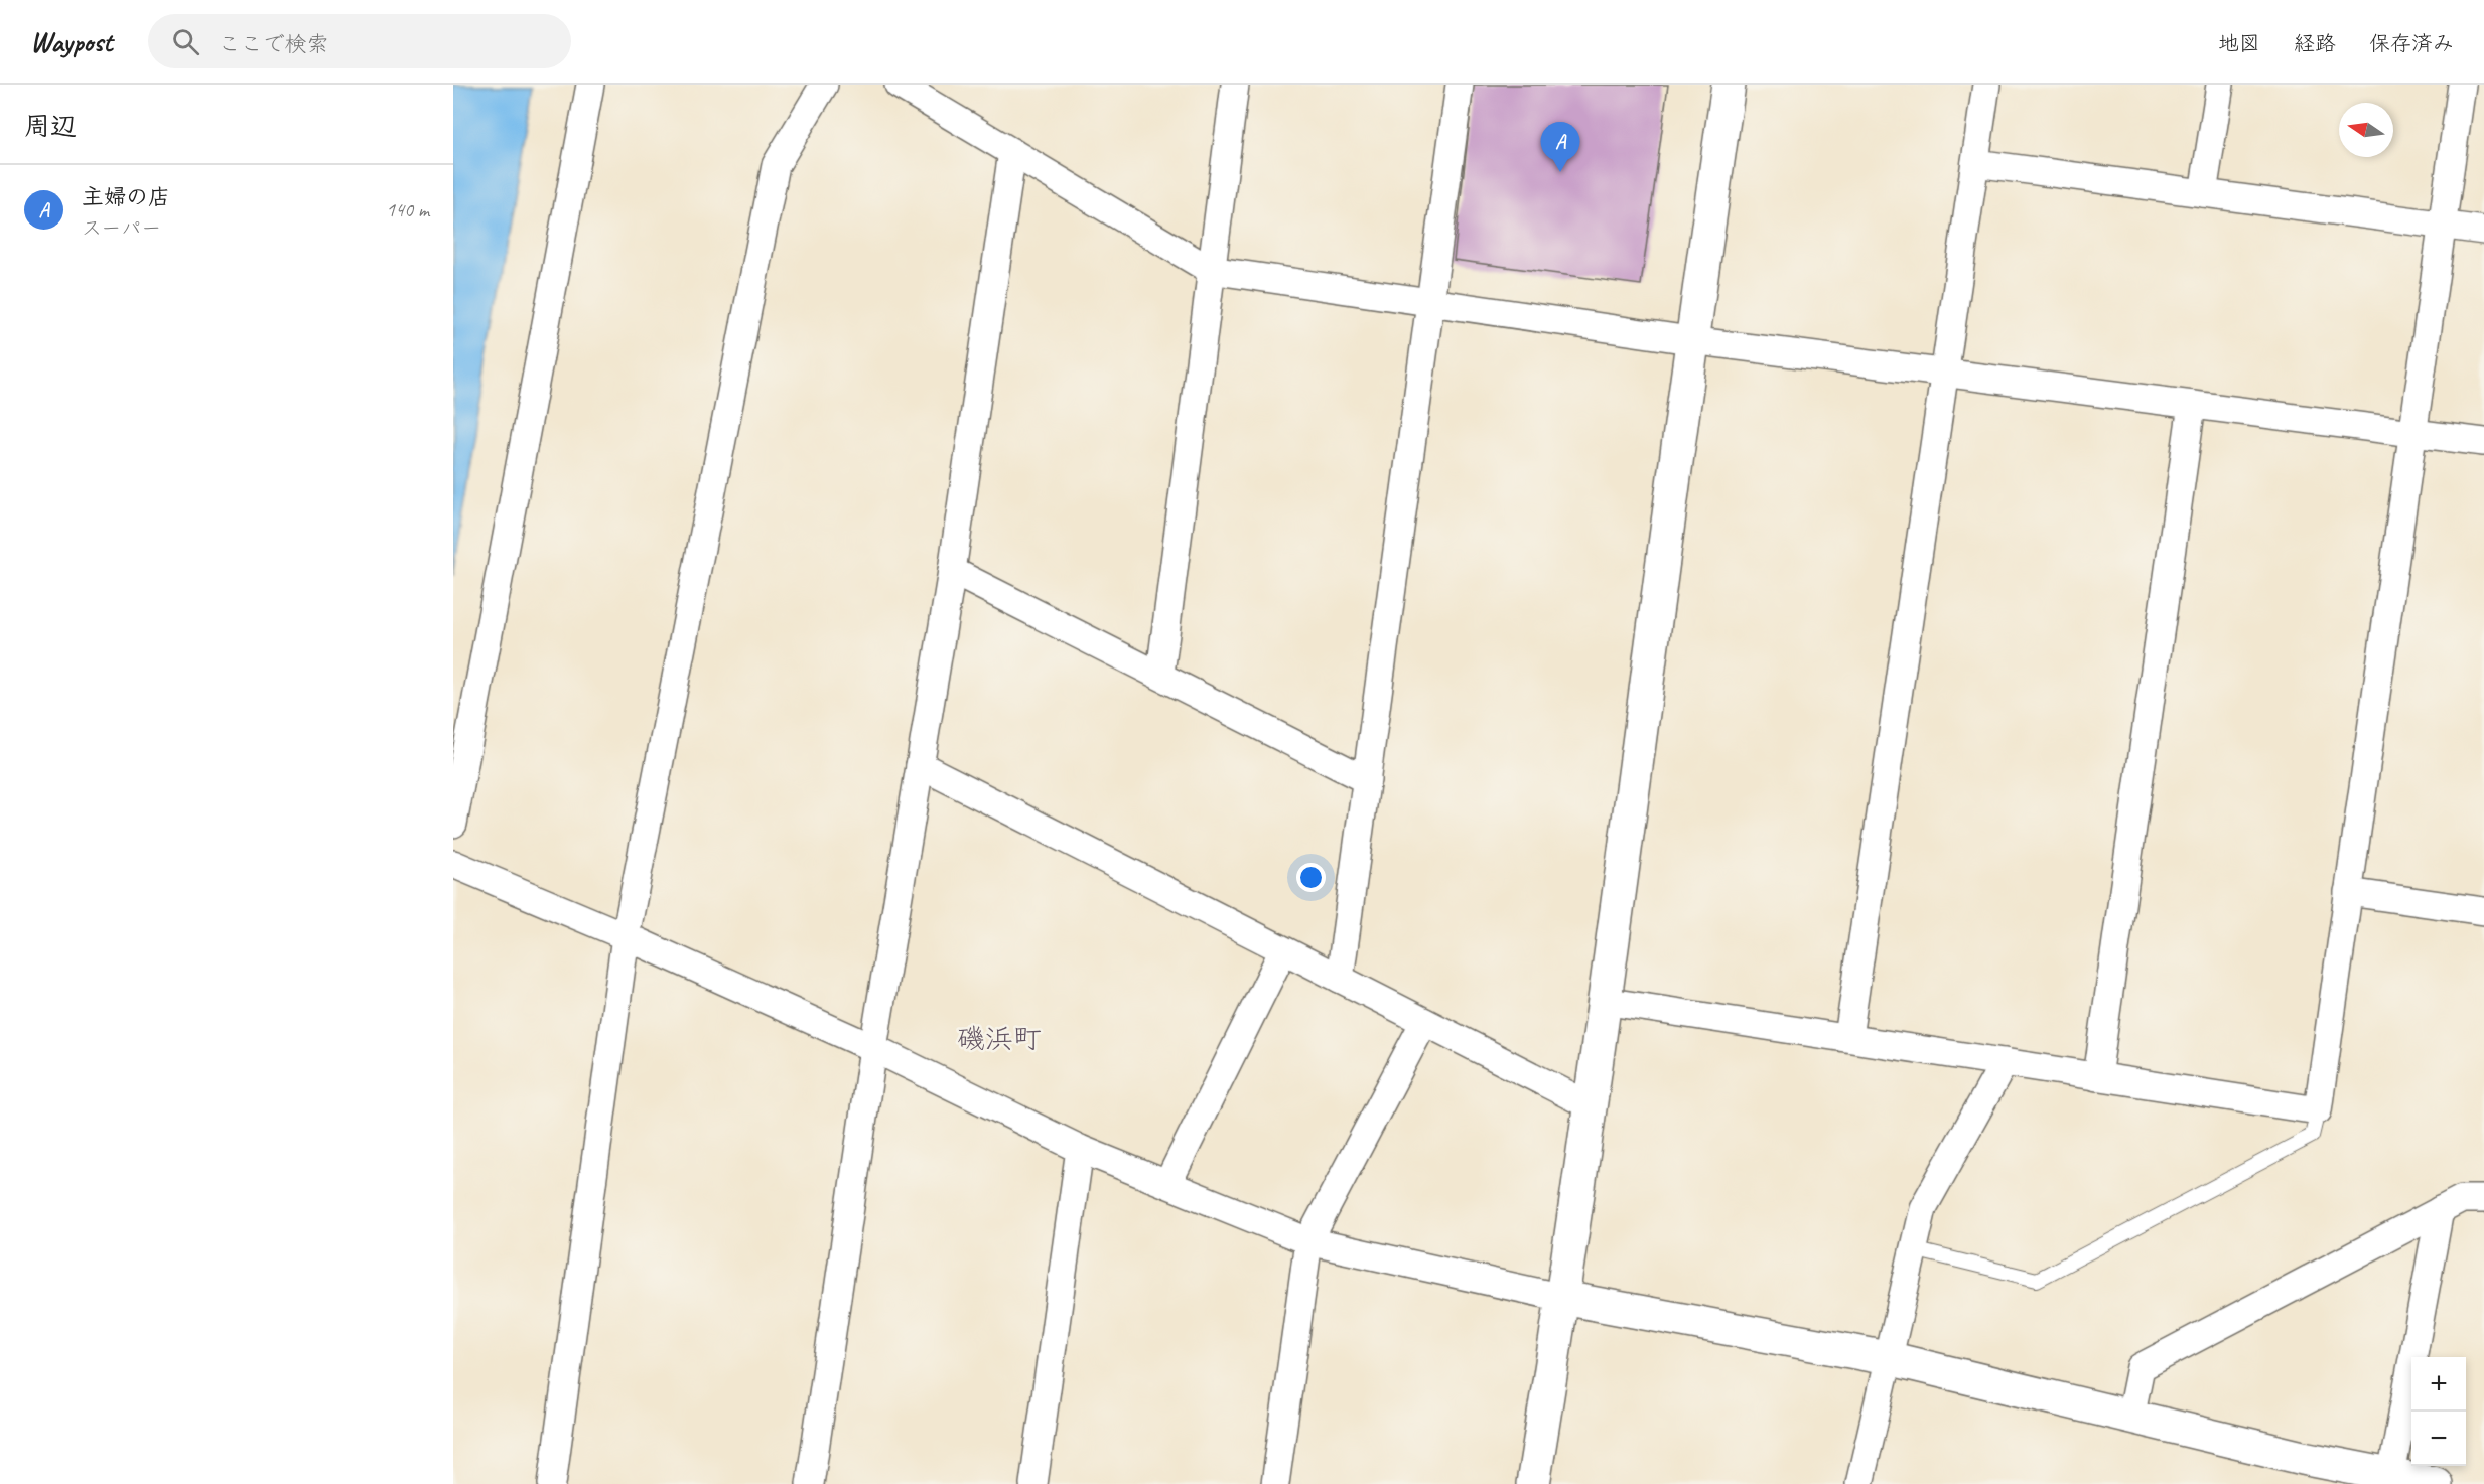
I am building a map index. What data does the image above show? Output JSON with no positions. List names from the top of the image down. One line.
{"districts":["磯浜町"],"north":"left","page":{"header":"Waypost","search":"ここで検索","nav":["地図","経路","保存済み"],"heading":"周辺","pins":"A","list":[{"mark":"A","name":"主婦の店","note":"スーパー","value":"140 m"}],"map_buttons":["+","−"]}}
